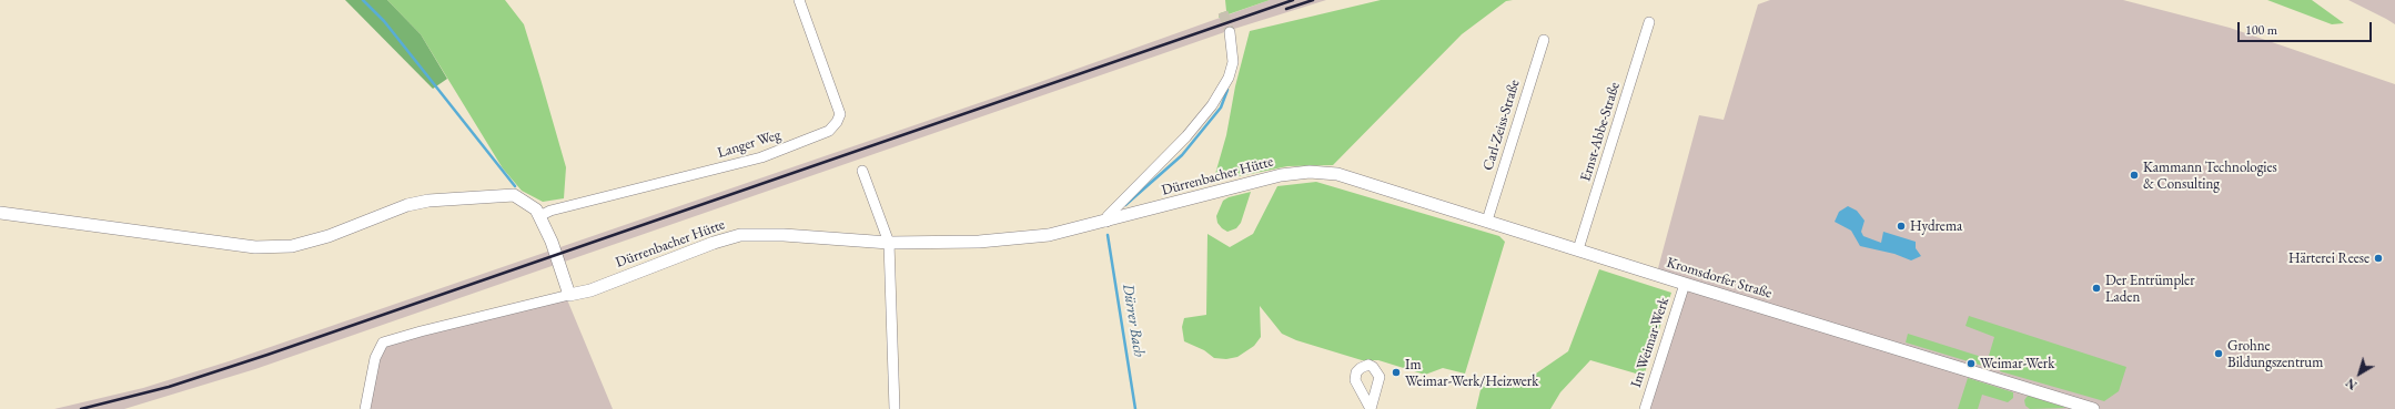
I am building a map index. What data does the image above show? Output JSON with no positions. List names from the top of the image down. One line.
{"streets":{"street":["Carl-Zeiss-Straße","Ernst-Abbe-Straße","Langer Weg","Dürrenbacher Hütte","Kromsdorfer Straße","Im Weimar-Werk"]},"crossings":[["Carl-Zeiss-Straße","Kromsdorfer Straße"],["Ernst-Abbe-Straße","Kromsdorfer Straße"],["Dürrenbacher Hütte","Kromsdorfer Straße"],["Kromsdorfer Straße","Im Weimar-Werk"]],"water":["Dürrer Bach"],"places":["Kammann Technologies & Consulting","Hydrema","Härterei Reese","Der Entrümpler Laden","Grohne Bildungszentrum","Weimar-Werk","Im Weimar-Werk/Heizwerk"],"scale_bar":"100 m","north":"bottom left"}
